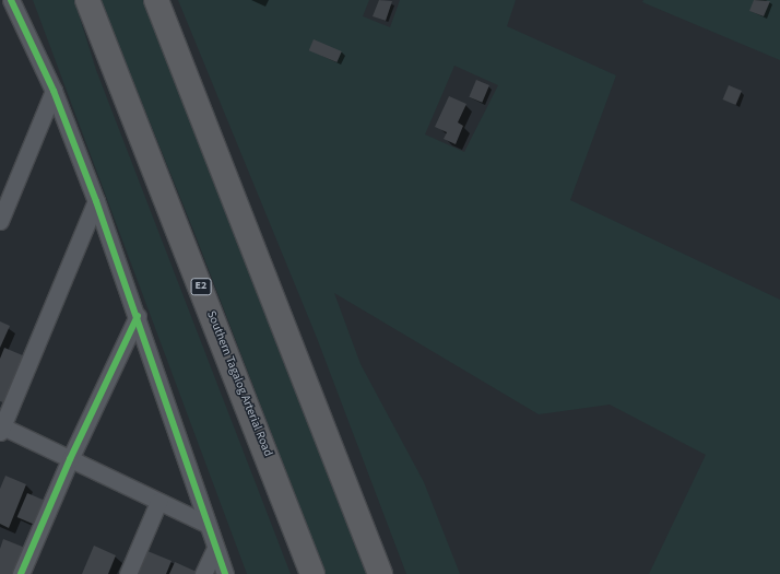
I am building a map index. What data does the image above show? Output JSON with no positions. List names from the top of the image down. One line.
{"streets":{"highway":["E2","Southern Tagalog Arterial Road"]}}
